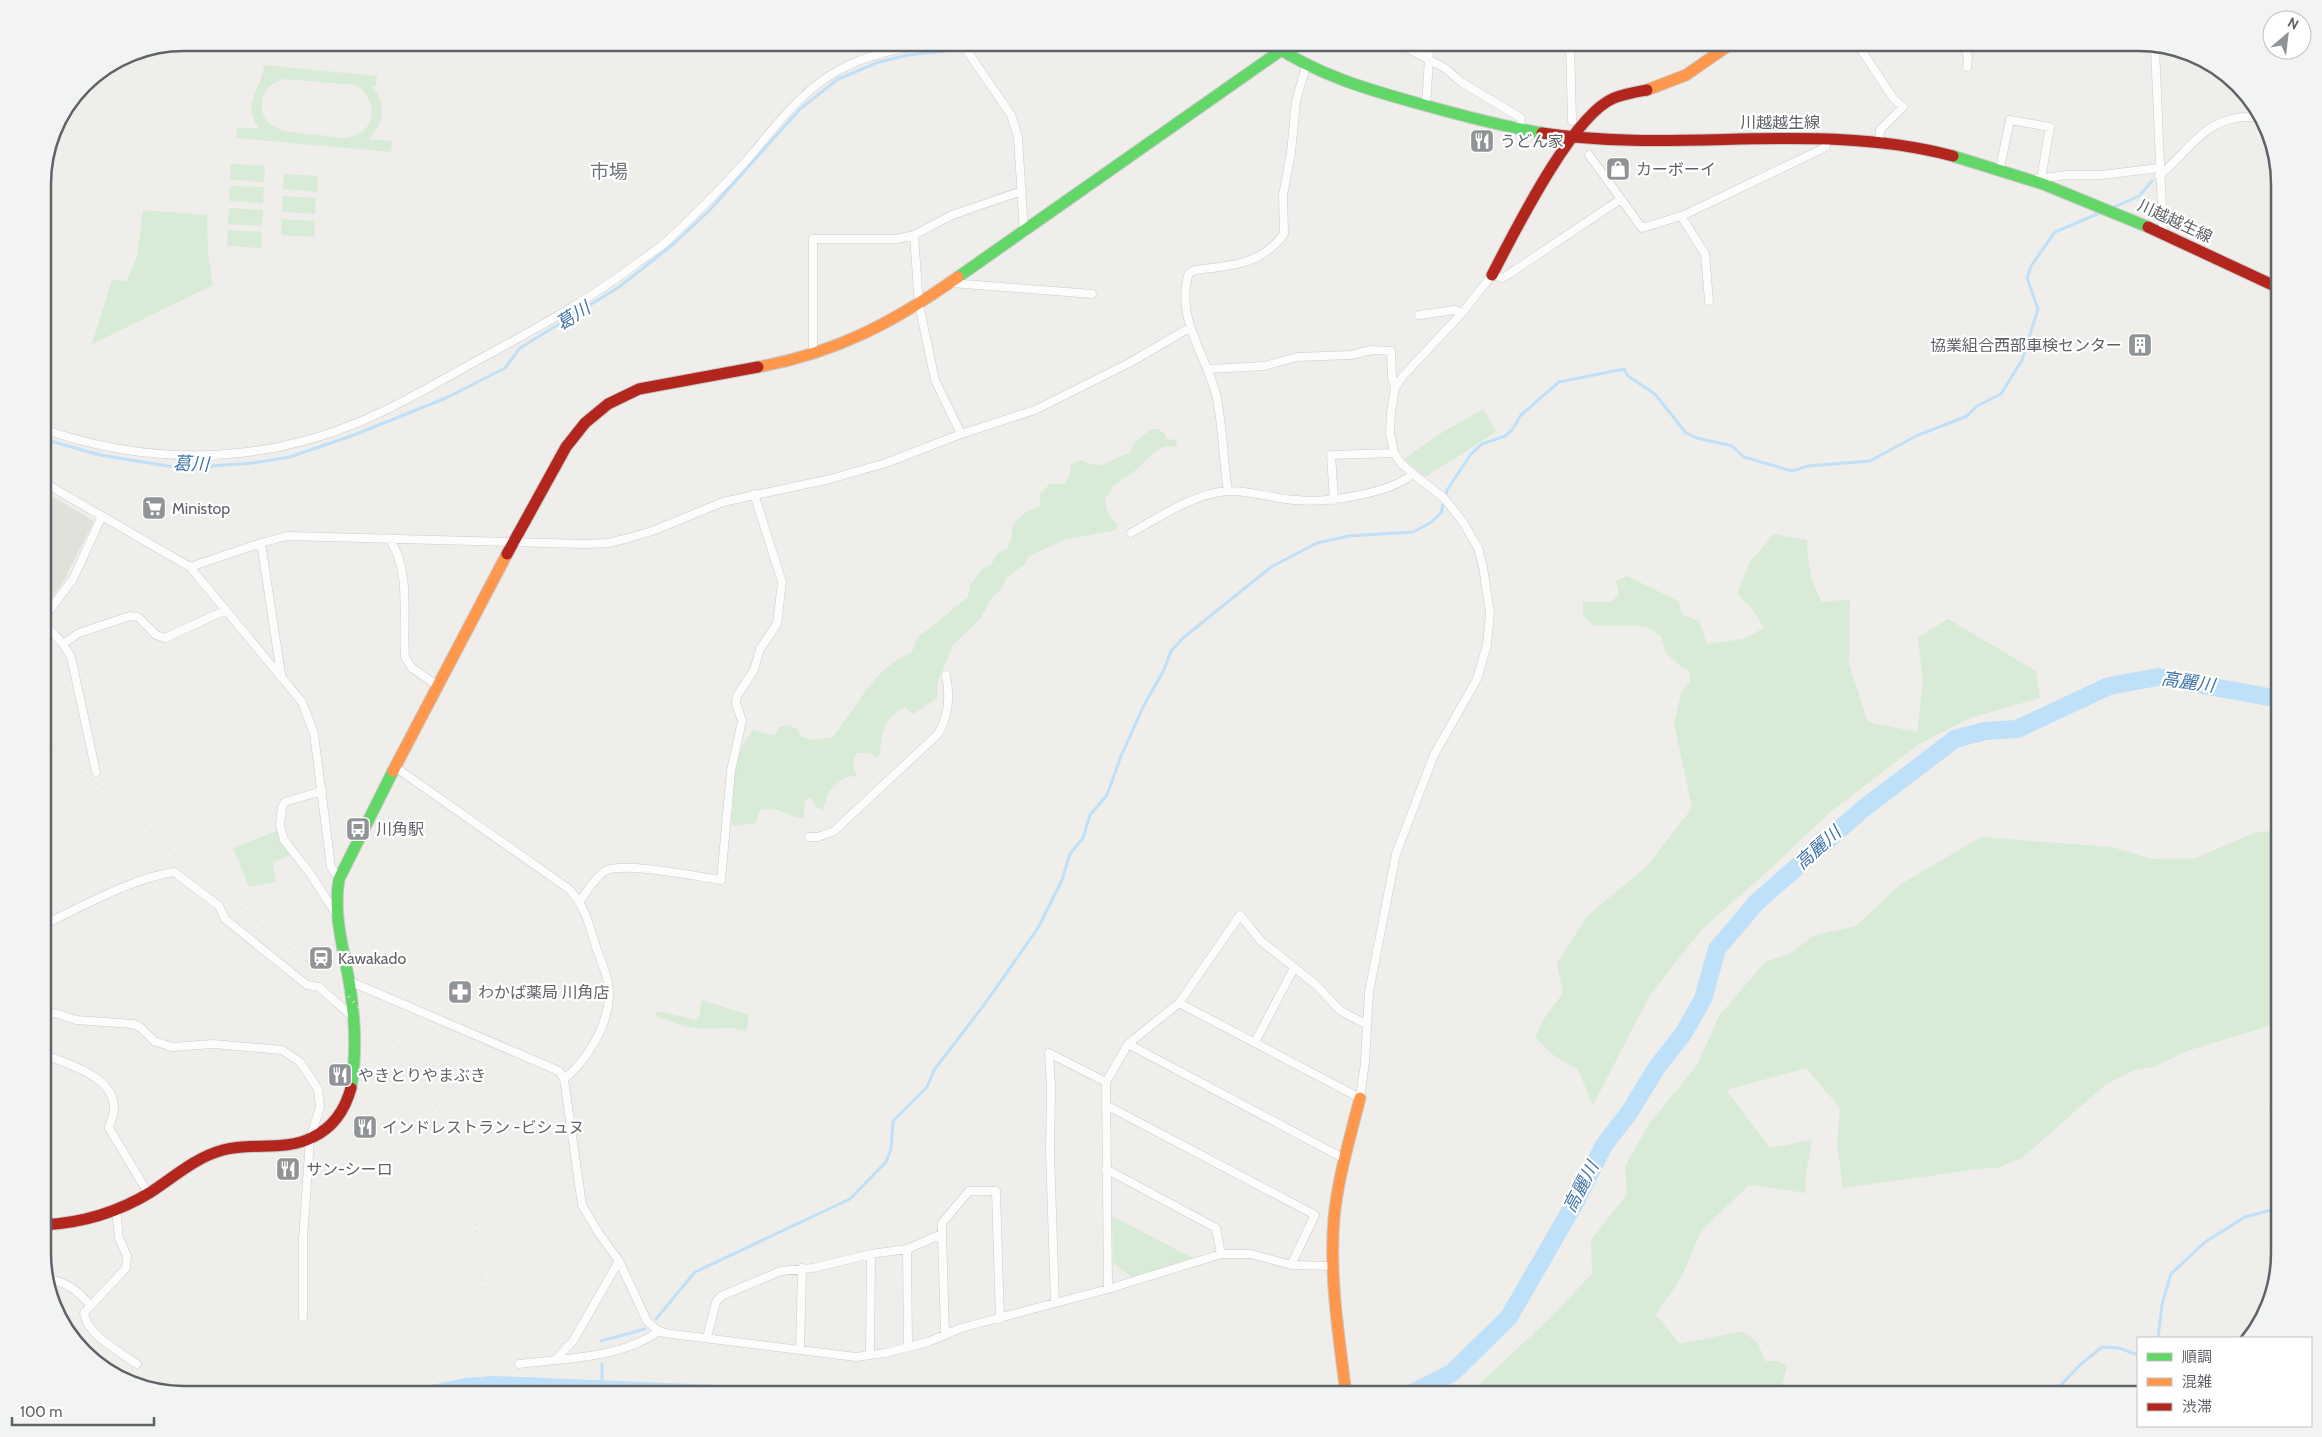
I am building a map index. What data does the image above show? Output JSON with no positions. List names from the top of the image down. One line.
{"streets":{"street":["川越越生線"]},"districts":["市場"],"water":["葛川","高麗川"],"places":{"restaurant":["うどん家","やきとりやまぶき","インドレストラン -ビシュヌ","サン-シーロ"],"shop":["カーボーイ"],"building":["協業組合西部車検センター"],"supermarket":["Ministop"],"bus stop":["川角駅"],"station":["Kawakado"],"pharmacy":["わかば薬局 川角店"]},"legend":["順調","混雑","渋滞"],"scale_bar":"100 m","north":"top right"}
